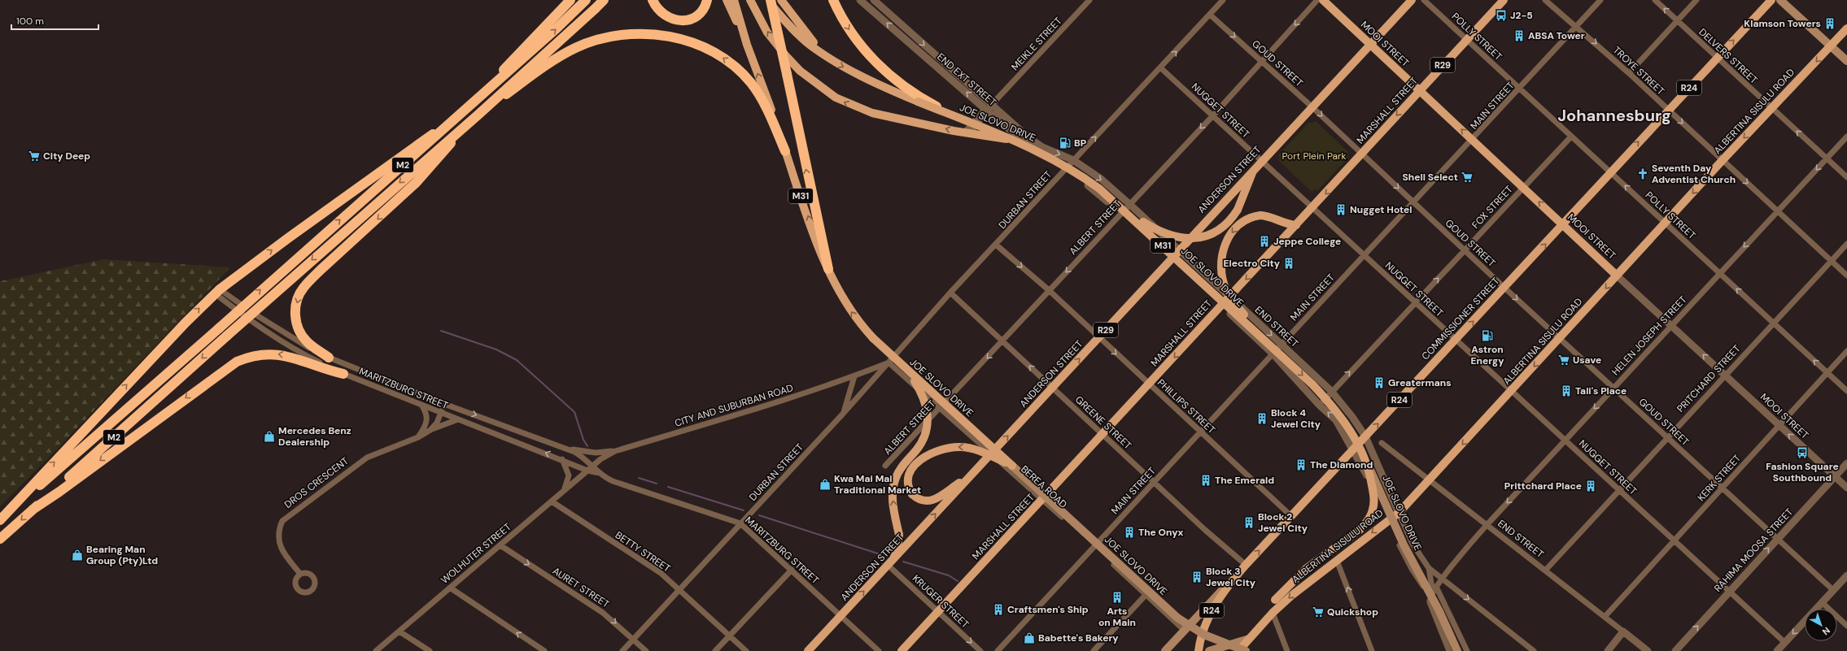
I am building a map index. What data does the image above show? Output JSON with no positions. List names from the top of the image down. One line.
{"streets":{"highway":["M2"],"main road":["MOOI STREET","R29","R24","MARSHALL STREET","ALBERTINA SISULU ROAD","JOE SLOVO DRIVE","ANDERSON STREET","M31","COMMISSIONER STREET"],"street":["POLLY STREET","MEIKLE STREET","DELVERS STREET","GOUD STREET","TROYE STREET","END EXT STREET","MAIN STREET","NUGGET STREET","DURBAN STREET","FOX STREET","ALBERT STREET","END STREET","HELEN JOSEPH STREET","PRITCHARD STREET","MARITZBURG STREET","CITY AND SUBURBAN ROAD","PHILLIPS STREET","GREENE STREET","KERK STREET","DROS CRESCENT","BEREA ROAD","RAHIMA MOOSA STREET","BETTY STREET","WOLHUTER STREET","AURET STREET","KRUGER STREET"]},"crossings":[["POLLY STREET","MAIN STREET"],["POLLY STREET","MARSHALL STREET"],["POLLY STREET","ALBERTINA SISULU ROAD"],["POLLY STREET","FOX STREET"],["POLLY STREET","COMMISSIONER STREET"],["POLLY STREET","HELEN JOSEPH STREET"],["POLLY STREET","PRITCHARD STREET"],["POLLY STREET","KERK STREET"],["MEIKLE STREET","END EXT STREET"],["MOOI STREET","MAIN STREET"],["MOOI STREET","MARSHALL STREET"],["MOOI STREET","ALBERTINA SISULU ROAD"],["MOOI STREET","ANDERSON STREET"],["MOOI STREET","FOX STREET"],["MOOI STREET","COMMISSIONER STREET"],["MOOI STREET","HELEN JOSEPH STREET"],["MOOI STREET","PRITCHARD STREET"],["MOOI STREET","KERK STREET"],["MOOI STREET","RAHIMA MOOSA STREET"],["DELVERS STREET","ALBERTINA SISULU ROAD"],["DELVERS STREET","COMMISSIONER STREET"],["DELVERS STREET","HELEN JOSEPH STREET"],["GOUD STREET","MAIN STREET"],["GOUD STREET","MARSHALL STREET"],["GOUD STREET","ALBERTINA SISULU ROAD"],["GOUD STREET","ANDERSON STREET"],["GOUD STREET","DURBAN STREET"],["GOUD STREET","FOX STREET"],["GOUD STREET","ALBERT STREET"],["GOUD STREET","COMMISSIONER STREET"],["GOUD STREET","HELEN JOSEPH STREET"],["GOUD STREET","PRITCHARD STREET"],["GOUD STREET","KERK STREET"],["GOUD STREET","RAHIMA MOOSA STREET"],["TROYE STREET","MAIN STREET"],["TROYE STREET","ALBERTINA SISULU ROAD"],["TROYE STREET","COMMISSIONER STREET"],["TROYE STREET","HELEN JOSEPH STREET"],["TROYE STREET","PRITCHARD STREET"],["END EXT STREET","DURBAN STREET"],["END EXT STREET","END STREET"],["R24","COMMISSIONER STREET"],["MAIN STREET","NUGGET STREET"],["MAIN STREET","END STREET"],["MAIN STREET","PHILLIPS STREET"],["MAIN STREET","GREENE STREET"],["MAIN STREET","BEREA ROAD"],["NUGGET STREET","MARSHALL STREET"],["NUGGET STREET","ALBERTINA SISULU ROAD"],["NUGGET STREET","ANDERSON STREET"],["NUGGET STREET","DURBAN STREET"],["NUGGET STREET","FOX STREET"],["NUGGET STREET","ALBERT STREET"],["NUGGET STREET","COMMISSIONER STREET"],["NUGGET STREET","HELEN JOSEPH STREET"],["NUGGET STREET","PRITCHARD STREET"],["NUGGET STREET","KERK STREET"],["NUGGET STREET","RAHIMA MOOSA STREET"],["MARSHALL STREET","END STREET"],["MARSHALL STREET","PHILLIPS STREET"],["MARSHALL STREET","GREENE STREET"],["MARSHALL STREET","BEREA ROAD"],["MARSHALL STREET","KRUGER STREET"],["ALBERTINA SISULU ROAD","JOE SLOVO DRIVE"],["ALBERTINA SISULU ROAD","END STREET"],["JOE SLOVO DRIVE","M31"],["JOE SLOVO DRIVE","ALBERT STREET"],["JOE SLOVO DRIVE","COMMISSIONER STREET"],["JOE SLOVO DRIVE","END STREET"],["JOE SLOVO DRIVE","HELEN JOSEPH STREET"],["ANDERSON STREET","END STREET"],["ANDERSON STREET","MARITZBURG STREET"],["ANDERSON STREET","PHILLIPS STREET"],["ANDERSON STREET","GREENE STREET"],["ANDERSON STREET","BEREA ROAD"],["ANDERSON STREET","KRUGER STREET"],["DURBAN STREET","END STREET"],["DURBAN STREET","MARITZBURG STREET"],["DURBAN STREET","CITY AND SUBURBAN ROAD"],["DURBAN STREET","PHILLIPS STREET"],["DURBAN STREET","GREENE STREET"],["DURBAN STREET","BEREA ROAD"],["DURBAN STREET","BETTY STREET"],["DURBAN STREET","AURET STREET"],["FOX STREET","END STREET"],["ALBERT STREET","END STREET"],["ALBERT STREET","PHILLIPS STREET"],["ALBERT STREET","GREENE STREET"],["ALBERT STREET","BEREA ROAD"],["COMMISSIONER STREET","END STREET"],["COMMISSIONER STREET","PHILLIPS STREET"],["COMMISSIONER STREET","GREENE STREET"],["COMMISSIONER STREET","BEREA ROAD"],["END STREET","HELEN JOSEPH STREET"],["END STREET","PRITCHARD STREET"],["END STREET","KERK STREET"],["MARITZBURG STREET","CITY AND SUBURBAN ROAD"],["MARITZBURG STREET","DROS CRESCENT"],["MARITZBURG STREET","WOLHUTER STREET"],["CITY AND SUBURBAN ROAD","BEREA ROAD"],["CITY AND SUBURBAN ROAD","WOLHUTER STREET"],["BETTY STREET","WOLHUTER STREET"],["WOLHUTER STREET","AURET STREET"]],"one_way":["POLLY STREET","MOOI STREET","DELVERS STREET","TROYE STREET","MARSHALL STREET","ALBERTINA SISULU ROAD","ANDERSON STREET","FOX STREET","ALBERT STREET","COMMISSIONER STREET","HELEN JOSEPH STREET","RAHIMA MOOSA STREET","AURET STREET","KRUGER STREET"],"districts":["Johannesburg"],"parks":["Port Plein Park"],"places":{"bus stop":["J2-5","Fashion Square Southbound"],"building":["Klamson Towers","ABSA Tower","Nugget Hotel","Jeppe College","Electro City","Greatermans","Tali's Place","Block 4 Jewel City","The Diamond","The Emerald","Prittchard Place","Block 2 Jewel City","The Onyx","Block 3 Jewel City","Arts on Main","Craftsmen's Ship"],"fuel station":["BP","Astron Energy"],"supermarket":["City Deep","Shell Select","Usave","Quickshop"],"church":["Seventh Day Adventist Church"],"shop":["Mercedes Benz Dealership","Kwa Mai Mai Traditional Market","Bearing Man Group (Pty)Ltd","Babette's Bakery"]},"scale_bar":"100 m","north":"bottom right"}
